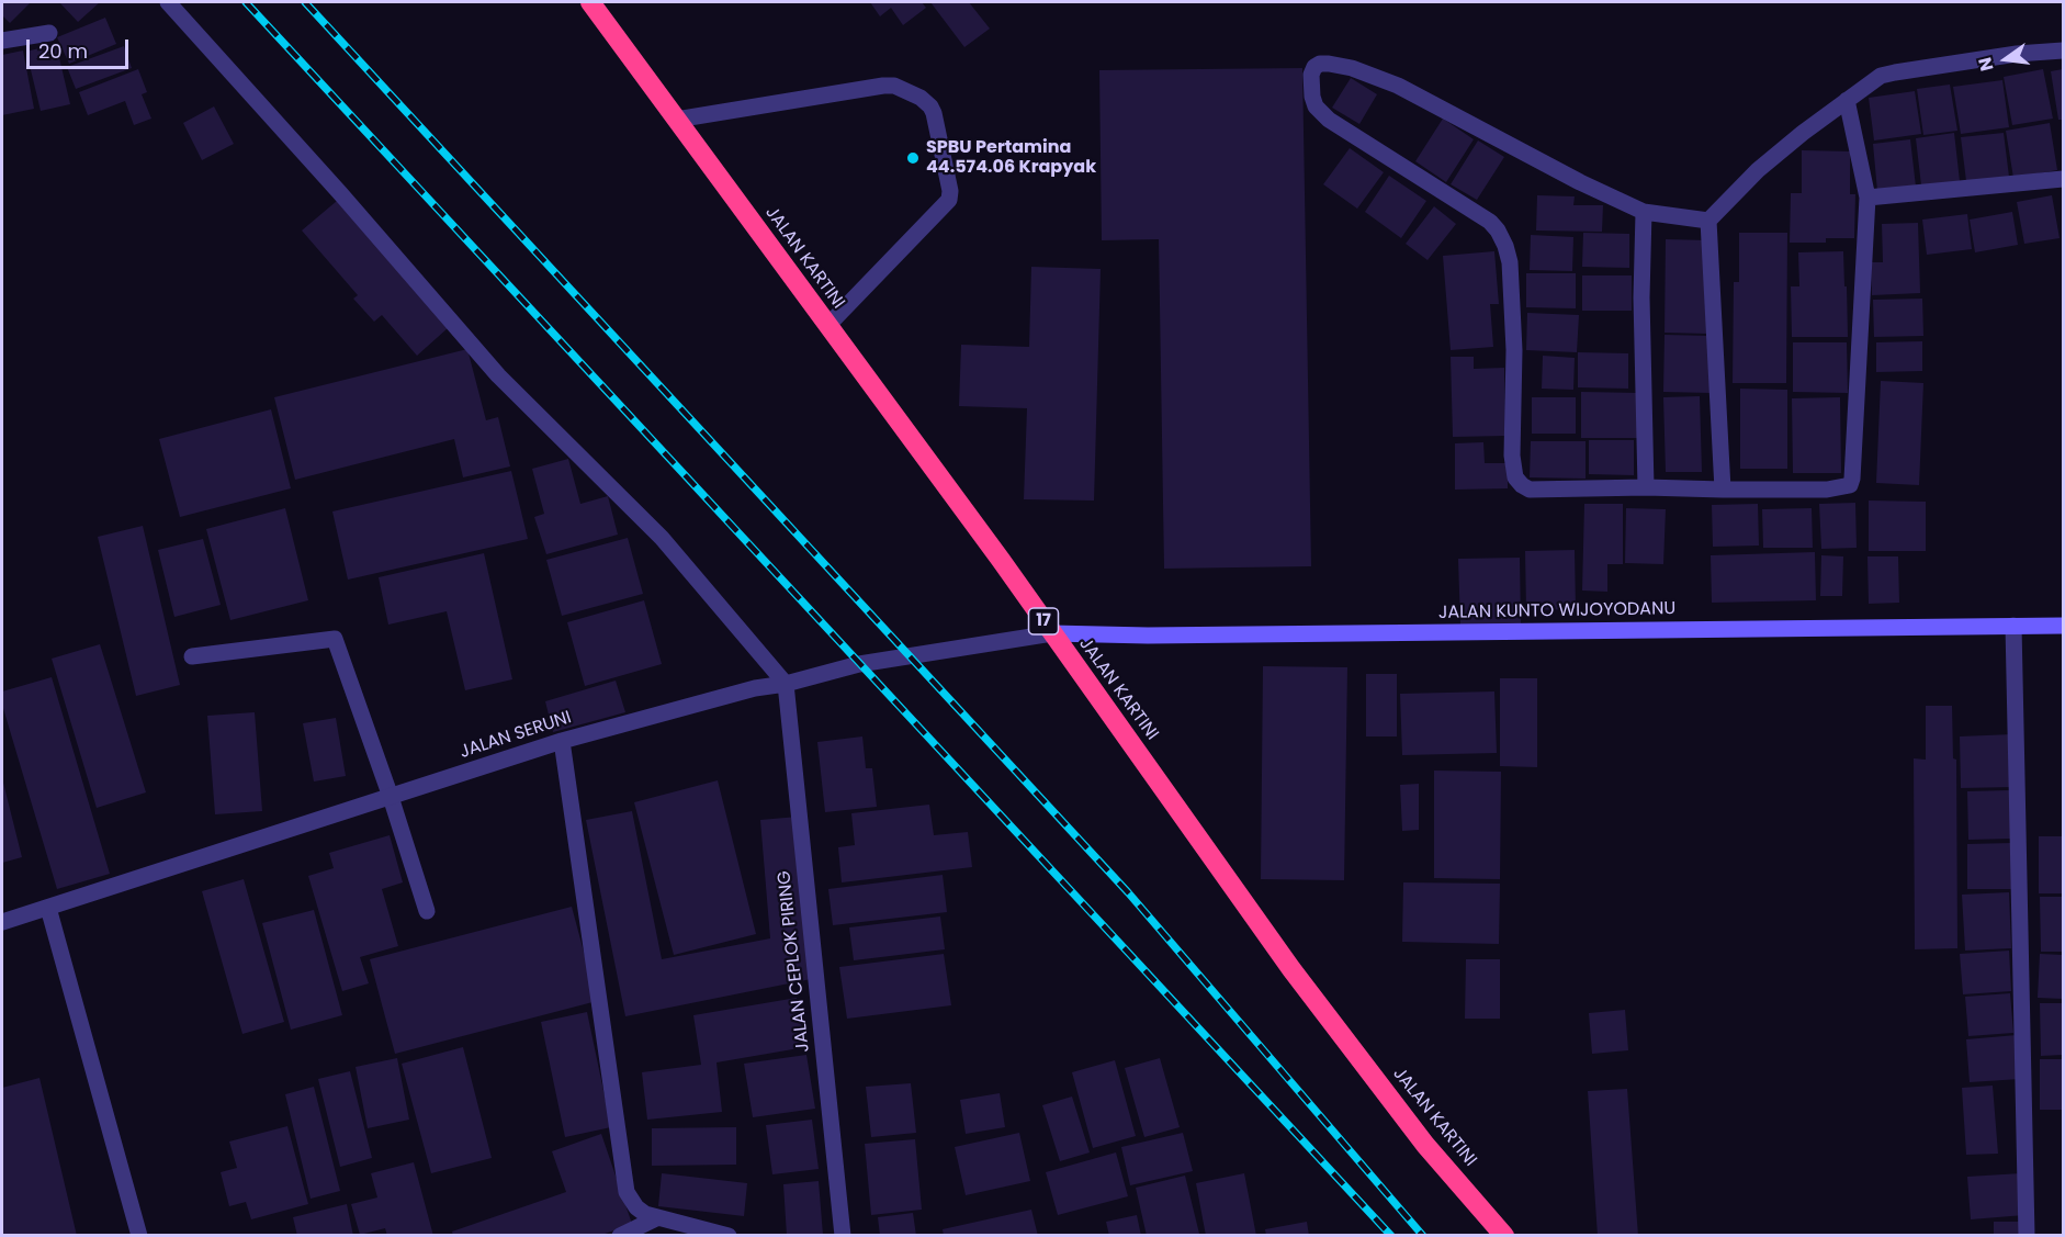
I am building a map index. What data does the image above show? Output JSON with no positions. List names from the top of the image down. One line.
{"streets":{"highway":["JALAN KARTINI","17"],"street":["JALAN KUNTO WIJOYODANU","JALAN SERUNI","JALAN CEPLOK PIRING"]},"crossings":[["JALAN KARTINI","JALAN KUNTO WIJOYODANU"],["JALAN KARTINI","JALAN SERUNI"],["JALAN KUNTO WIJOYODANU","JALAN SERUNI"],["JALAN SERUNI","JALAN CEPLOK PIRING"]],"places":["SPBU Pertamina 44.574.06 Krapyak"],"scale_bar":"20 m","north":"left"}
